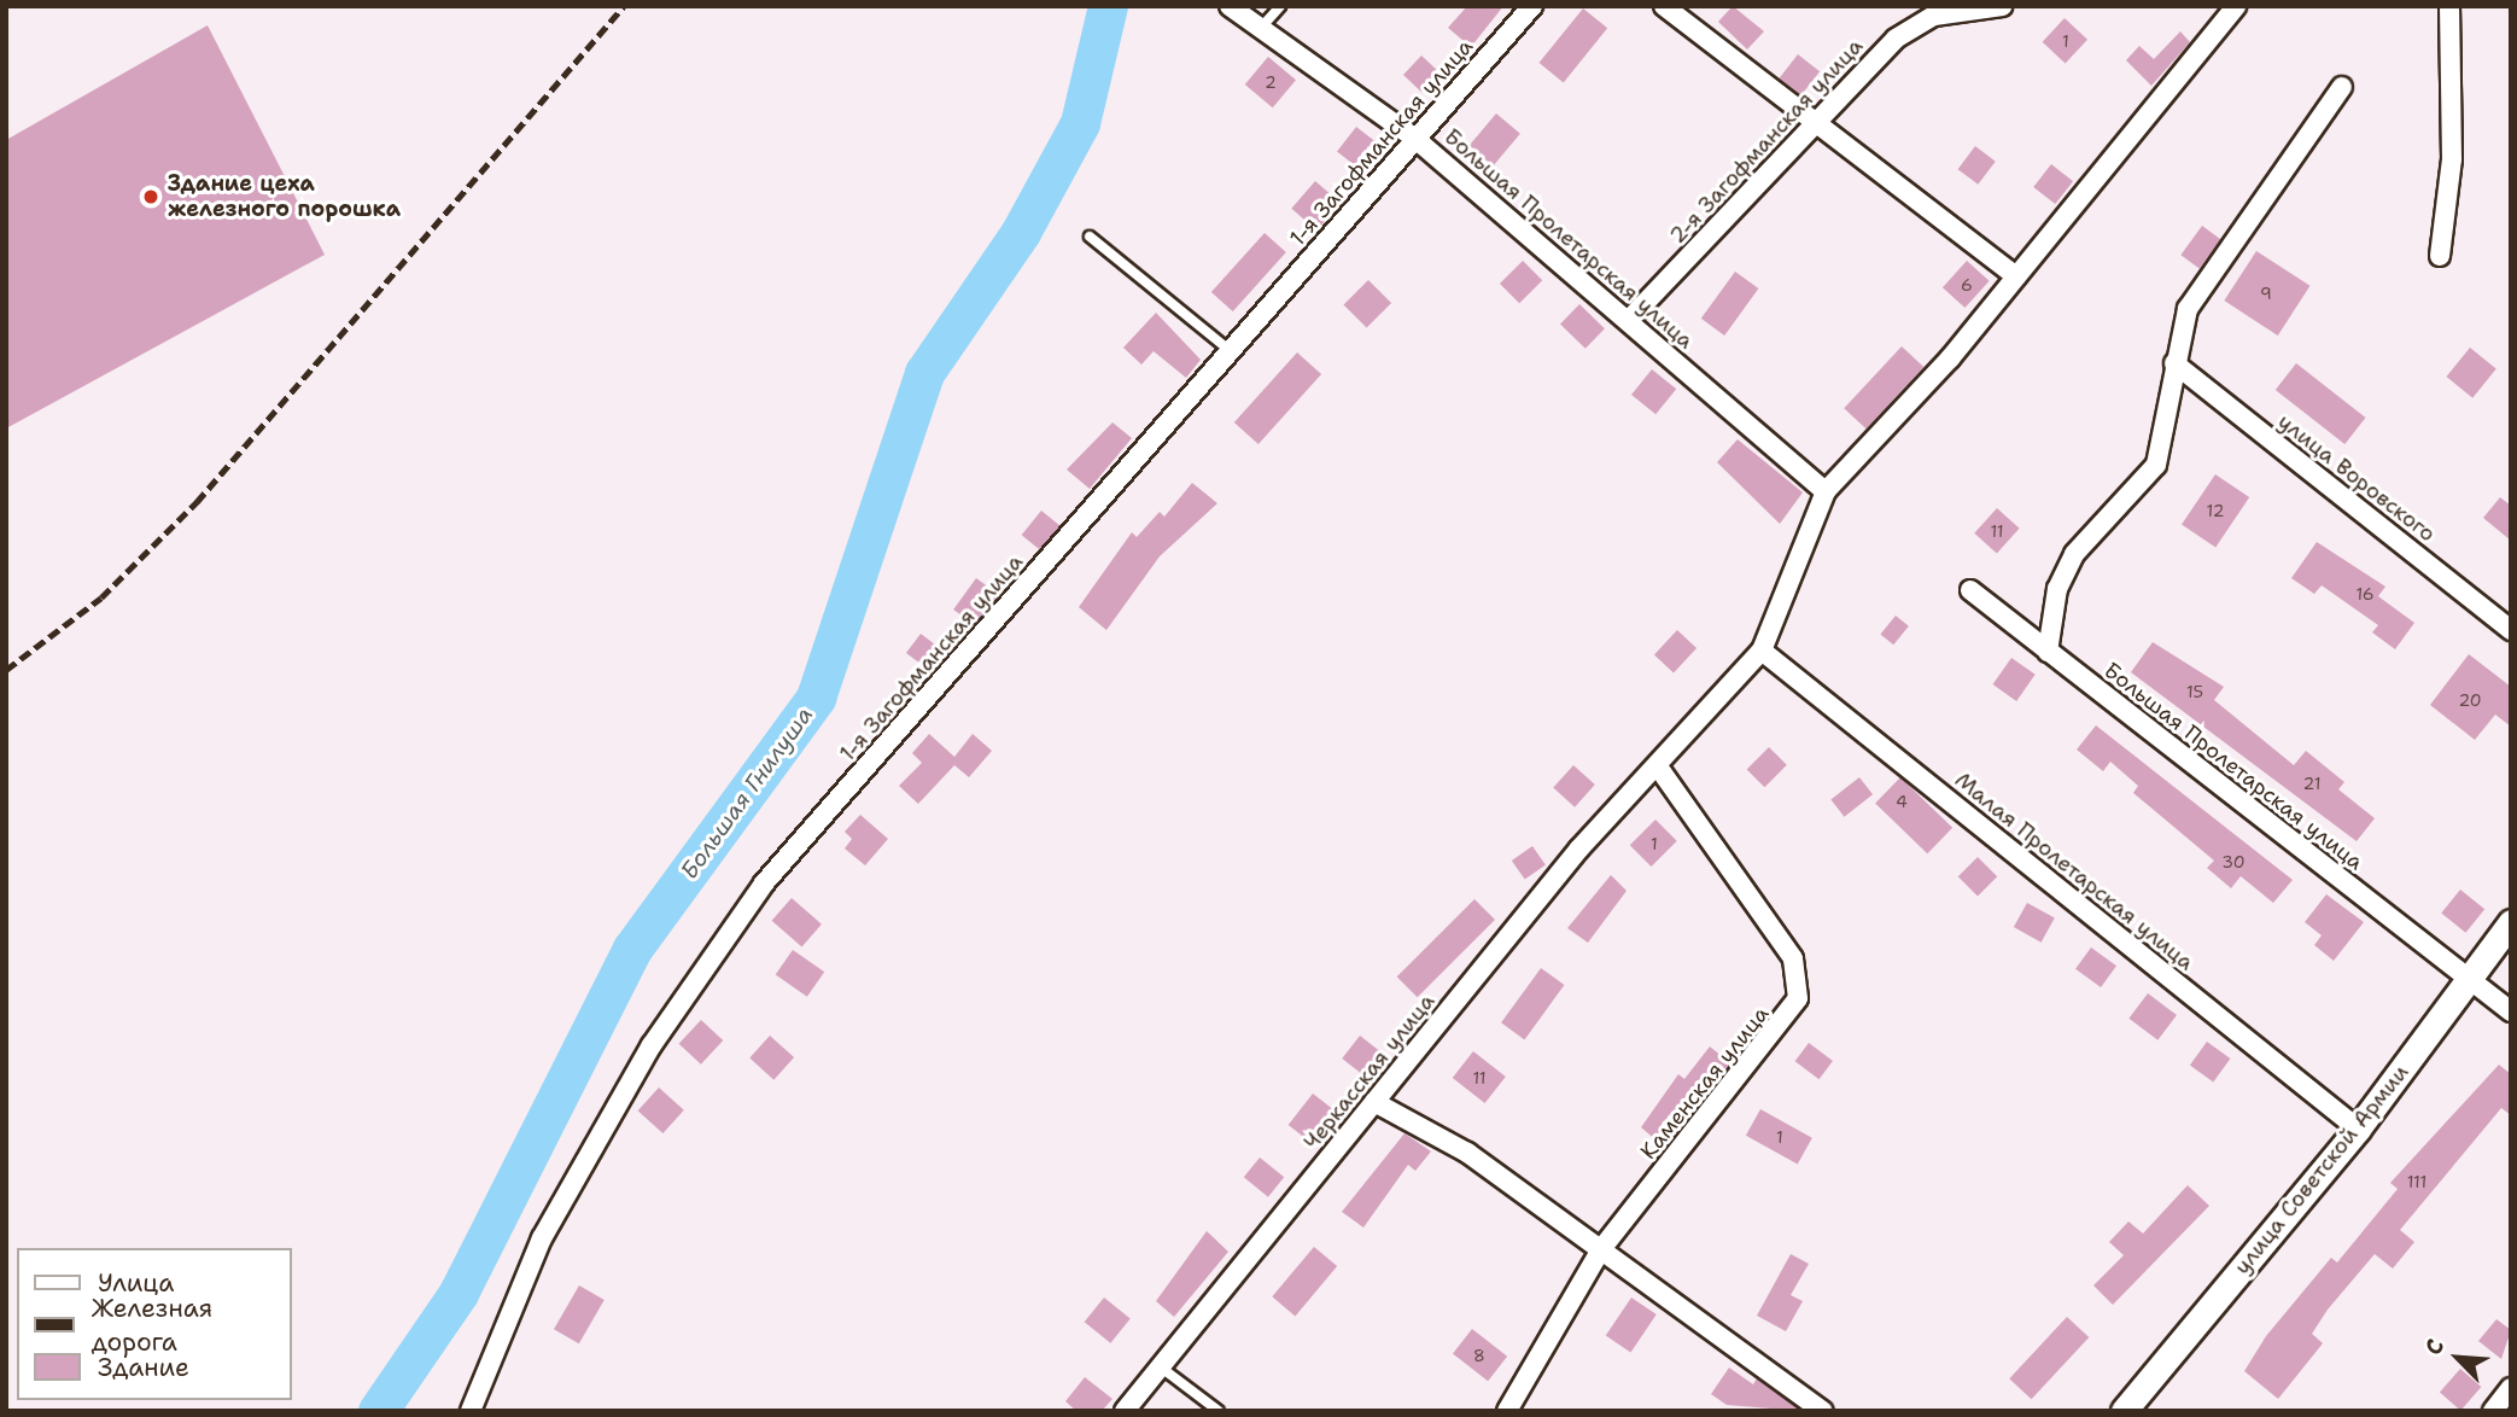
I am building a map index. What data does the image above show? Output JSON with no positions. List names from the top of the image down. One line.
{"streets":{"main road":["улица Советской Армии"],"street":["2-я Загофманская улица","1-я Загофманская улица","Большая Пролетарская улица","улица Воровского","Малая Пролетарская улица","Черкасская улица","Каменская улица"]},"crossings":[["2-я Загофманская улица","Большая Пролетарская улица"],["1-я Загофманская улица","Большая Пролетарская улица"],["Большая Пролетарская улица","улица Советской Армии"],["Малая Пролетарская улица","улица Советской Армии"],["Черкасская улица","Каменская улица"]],"water":["Большая Гнилуша"],"places":["Здание цеха железного порошка"],"house_numbers":["1","2","6","9","12","11","16","15","20","21","4","1","30","11","1","111","8"],"legend":["Улица","Железная дорога","Здание"],"north":"top left"}
